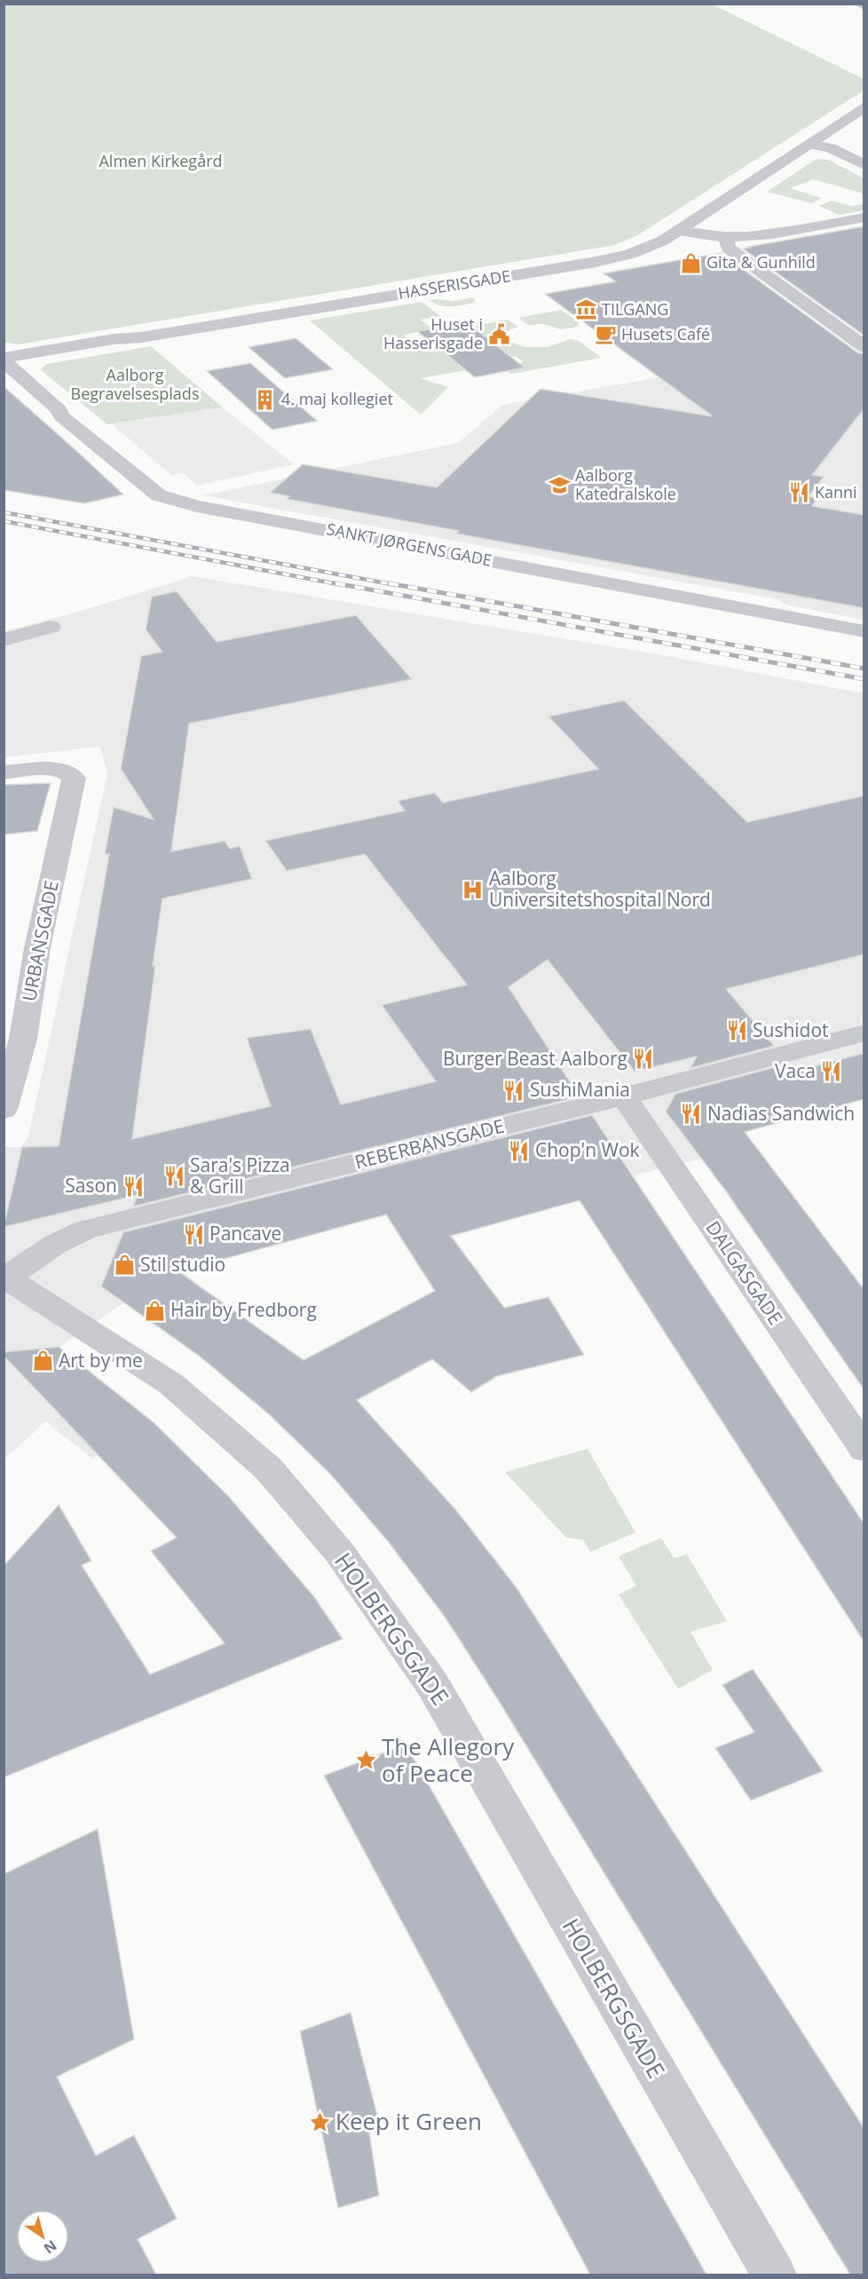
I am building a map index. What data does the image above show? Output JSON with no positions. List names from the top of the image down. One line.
{"streets":{"street":["HASSERISGADE","SANKT JØRGENS GADE","URBANSGADE","REBERBANSGADE","DALGASGADE","HOLBERGSGADE"]},"crossings":[["HASSERISGADE","SANKT JØRGENS GADE"],["REBERBANSGADE","DALGASGADE"],["REBERBANSGADE","HOLBERGSGADE"]],"parks":["Almen Kirkegård","Aalborg Begravelsesplads"],"places":{"shop":["Gita & Gunhild","Stil studio","Hair by Fredborg","Art by me"],"museum":["TILGANG"],"public building":["Huset i Hasserisgade"],"cafe":["Husets Café"],"building":["4. maj kollegiet"],"school or university":["Aalborg Katedralskole"],"restaurant":["Kanni","Sushidot","Burger Beast Aalborg","Vaca","SushiMania","Nadias Sandwich","Chop'n Wok","Sara's Pizza & Grill","Sason","Pancave"],"hospital":["Aalborg Universitetshospital Nord"],"place":["The Allegory of Peace","Keep it Green"]},"north":"bottom right"}
